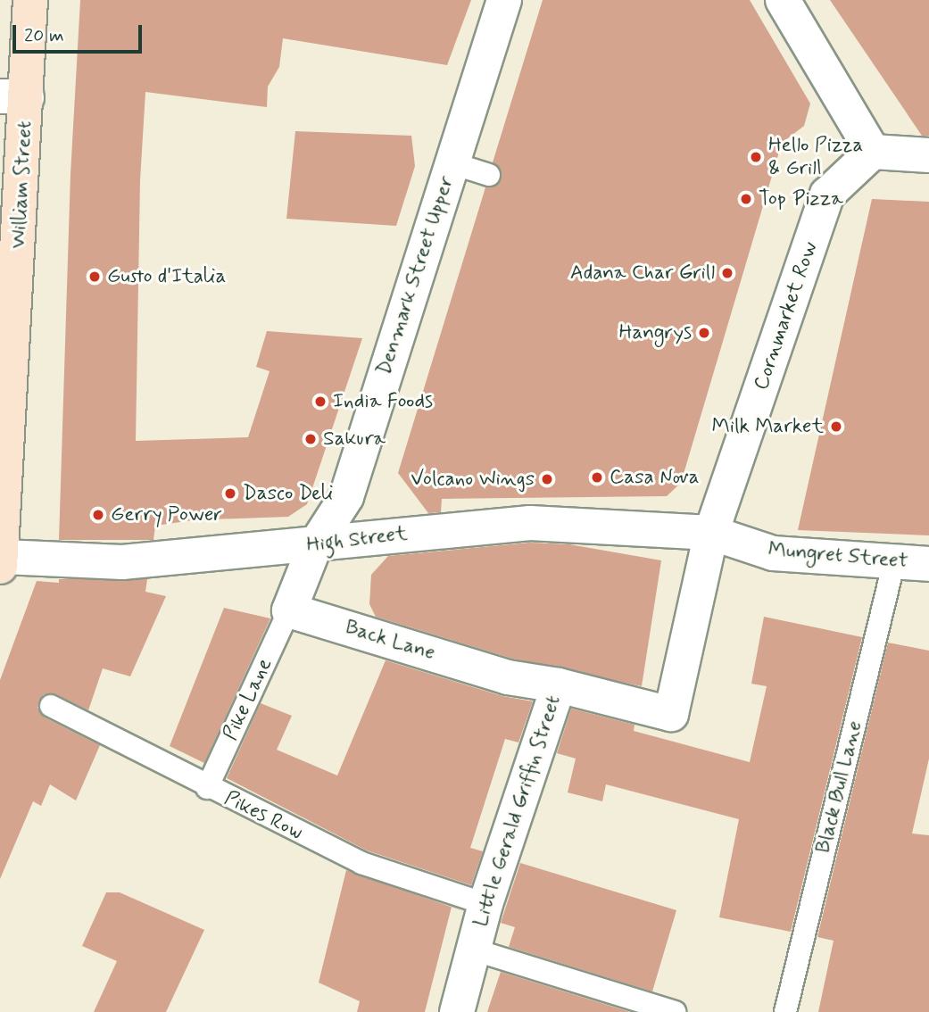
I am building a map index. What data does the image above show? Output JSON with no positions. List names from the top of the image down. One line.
{"streets":{"main road":["William Street"],"street":["Denmark Street Upper","Cornmarket Row","High Street","Mungret Street","Back Lane","Little Gerald Griffin Street"],"lane":["Pike Lane","Black Bull Lane","Pikes Row"]},"crossings":[["William Street","High Street"],["Denmark Street Upper","High Street"],["Cornmarket Row","High Street"],["Cornmarket Row","Mungret Street"],["Cornmarket Row","Little Gerald Griffin Street"],["High Street","Mungret Street"],["High Street","Little Gerald Griffin Street"],["Mungret Street","Black Bull Lane"],["Mungret Street","Little Gerald Griffin Street"],["Back Lane","Pike Lane"],["Back Lane","Little Gerald Griffin Street"],["Pike Lane","Pikes Row"],["Little Gerald Griffin Street","Pikes Row"]],"places":["Hello Pizza & Grill","Top Pizza","Adana Char Grill","Gusto d'Italia","Hangrys","India Foods","Milk Market","Sakura","Casa Nova","Volcano Wings","Dasco Deli","Gerry Power"],"scale_bar":"20 m"}
